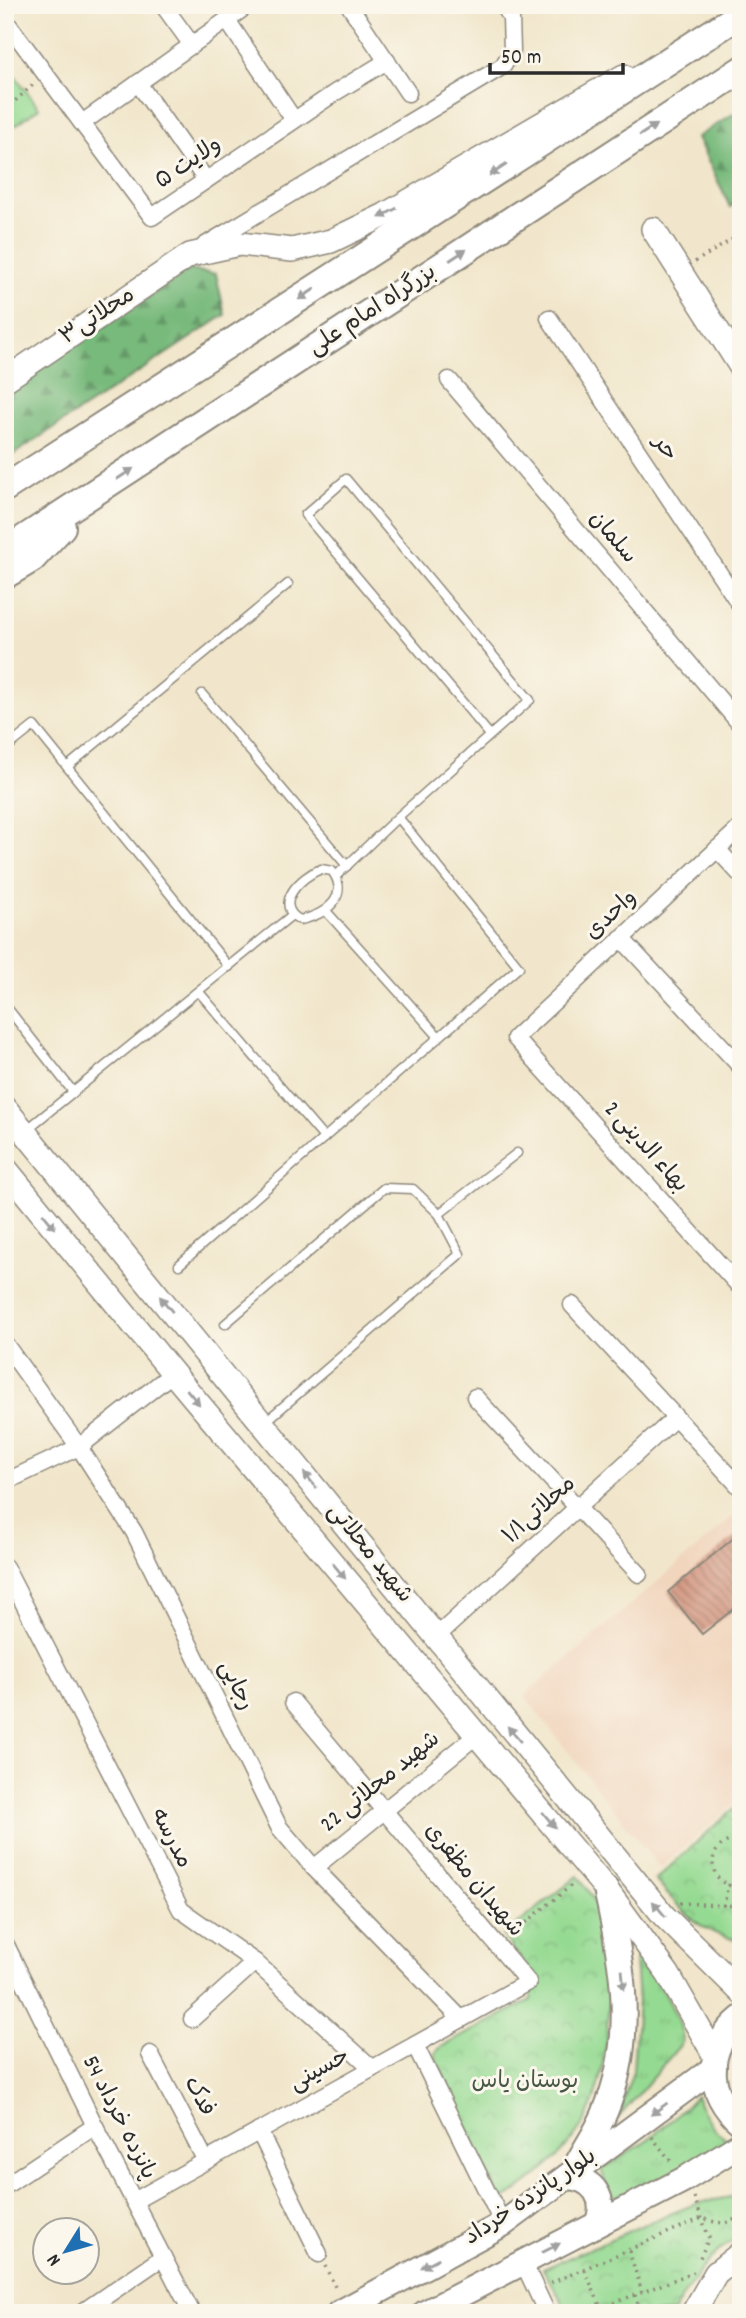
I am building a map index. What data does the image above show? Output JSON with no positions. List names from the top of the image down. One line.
{"streets":{"highway":["بزرگراه امام علی"],"main road":["محلاتی۳","شهید محلاتی","بلوار پانزده خرداد"],"street":["ولایت ۵","حر","سلمان","واحدی","بهاء الدینی 2","محلاتی۱/۱","رجایی","شهید محلاتی 22","مدرسه","شهیدان مظفری","حسینی","فدک","پانزده خرداد 54"]},"crossings":[["واحدی","بهاء الدینی 2"],["محلاتی۱/۱","شهید محلاتی"],["شهید محلاتی","شهید محلاتی 22"],["شهید محلاتی","بلوار پانزده خرداد"],["رجایی","شهید محلاتی 22"],["رجایی","حسینی"],["شهید محلاتی 22","شهیدان مظفری"],["مدرسه","حسینی"],["شهیدان مظفری","حسینی"],["حسینی","فدک"],["حسینی","پانزده خرداد 54"]],"parks":["بوستان یاس"],"scale_bar":"50 m","north":"bottom left"}
